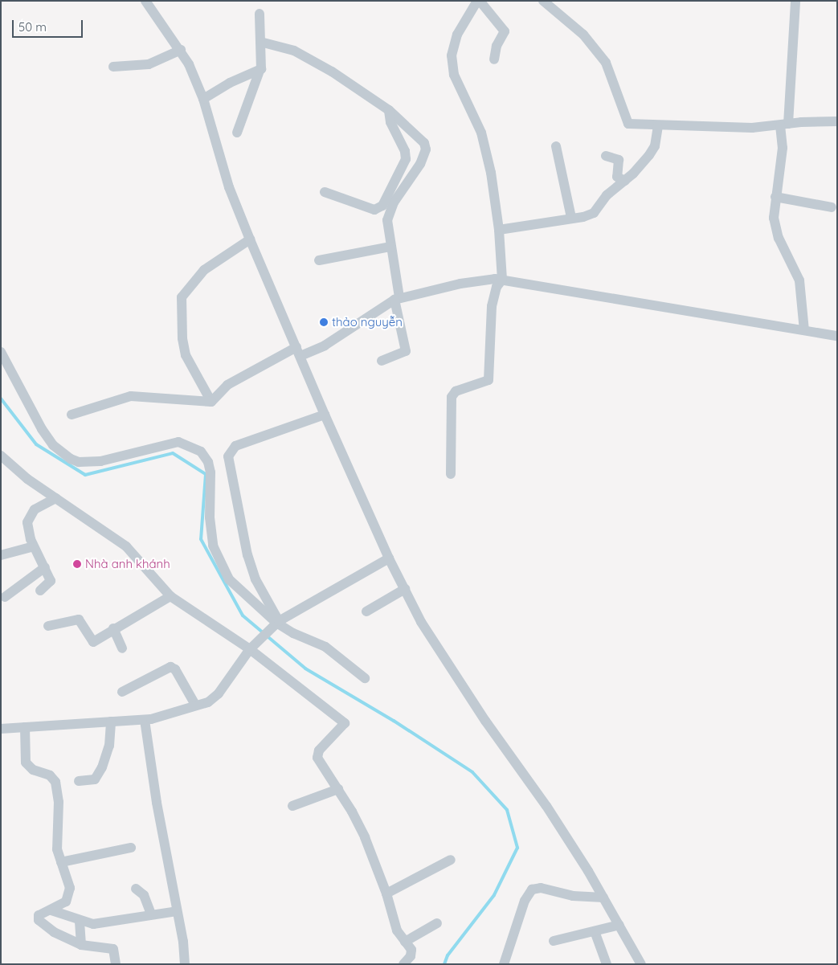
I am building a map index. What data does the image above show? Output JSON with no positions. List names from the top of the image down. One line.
{"places":["thảo nguyễn","Nhà anh khánh"],"scale_bar":"50 m"}
